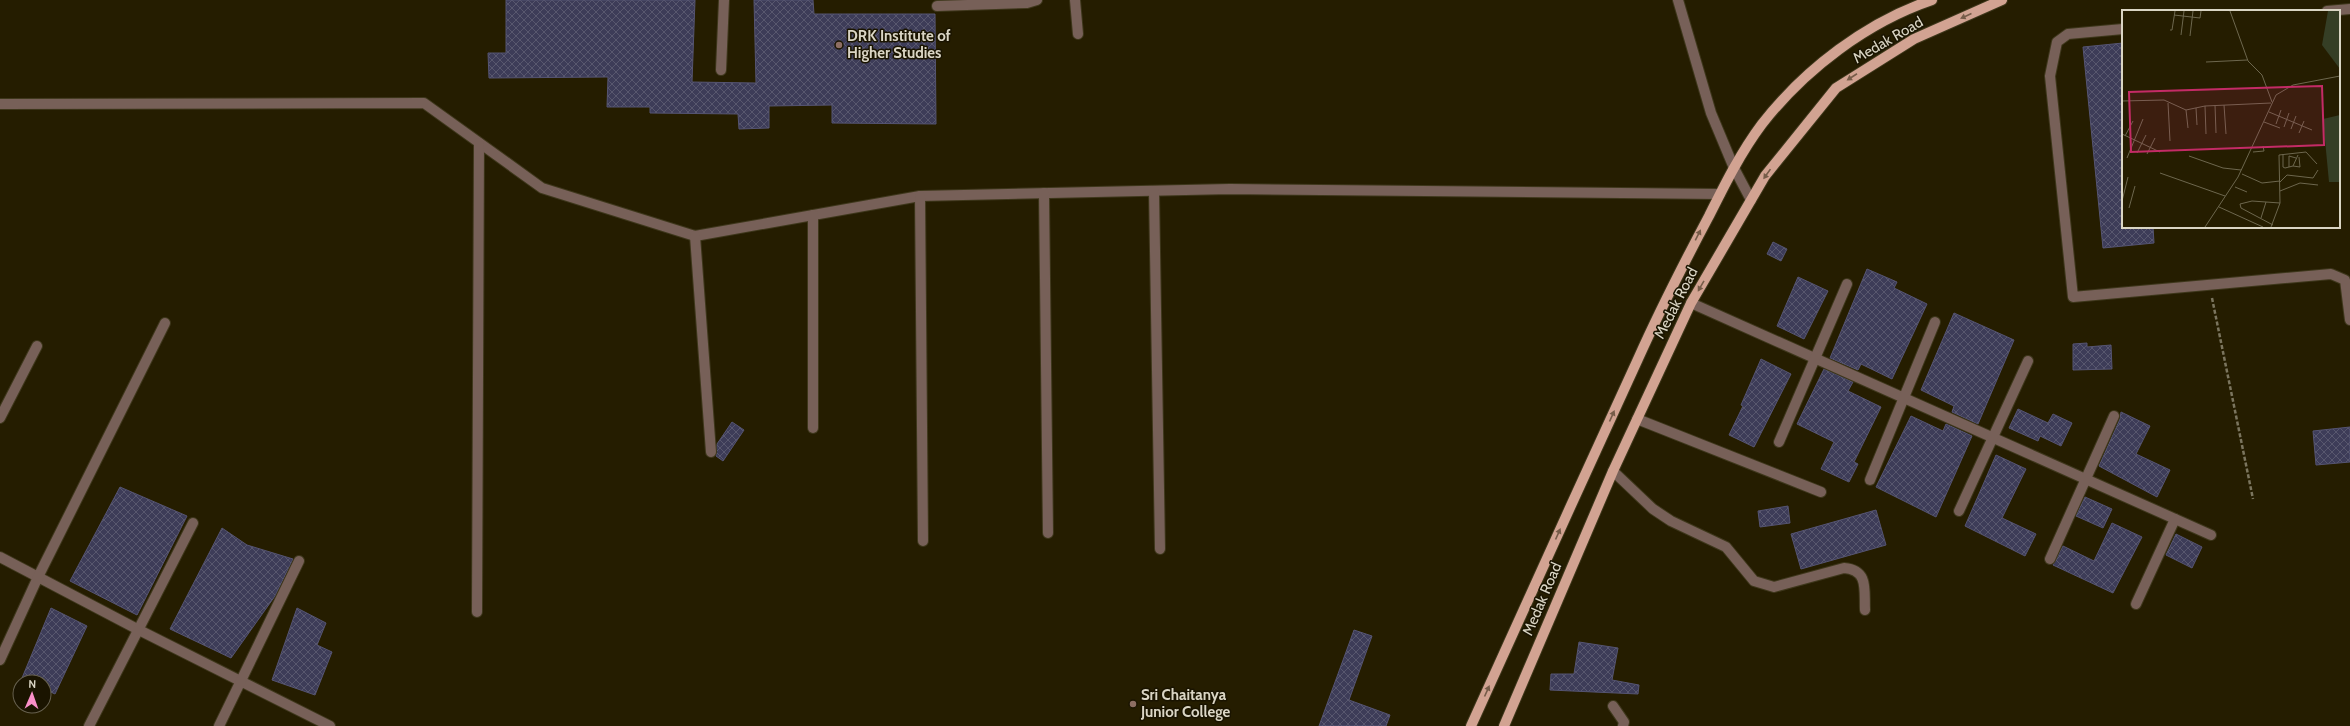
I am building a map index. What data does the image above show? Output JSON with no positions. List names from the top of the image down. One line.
{"streets":{"main road":["Medak Road"]},"places":["DRK Institute of Higher Studies","Sri Chaitanya Junior College"],"north":"top"}
